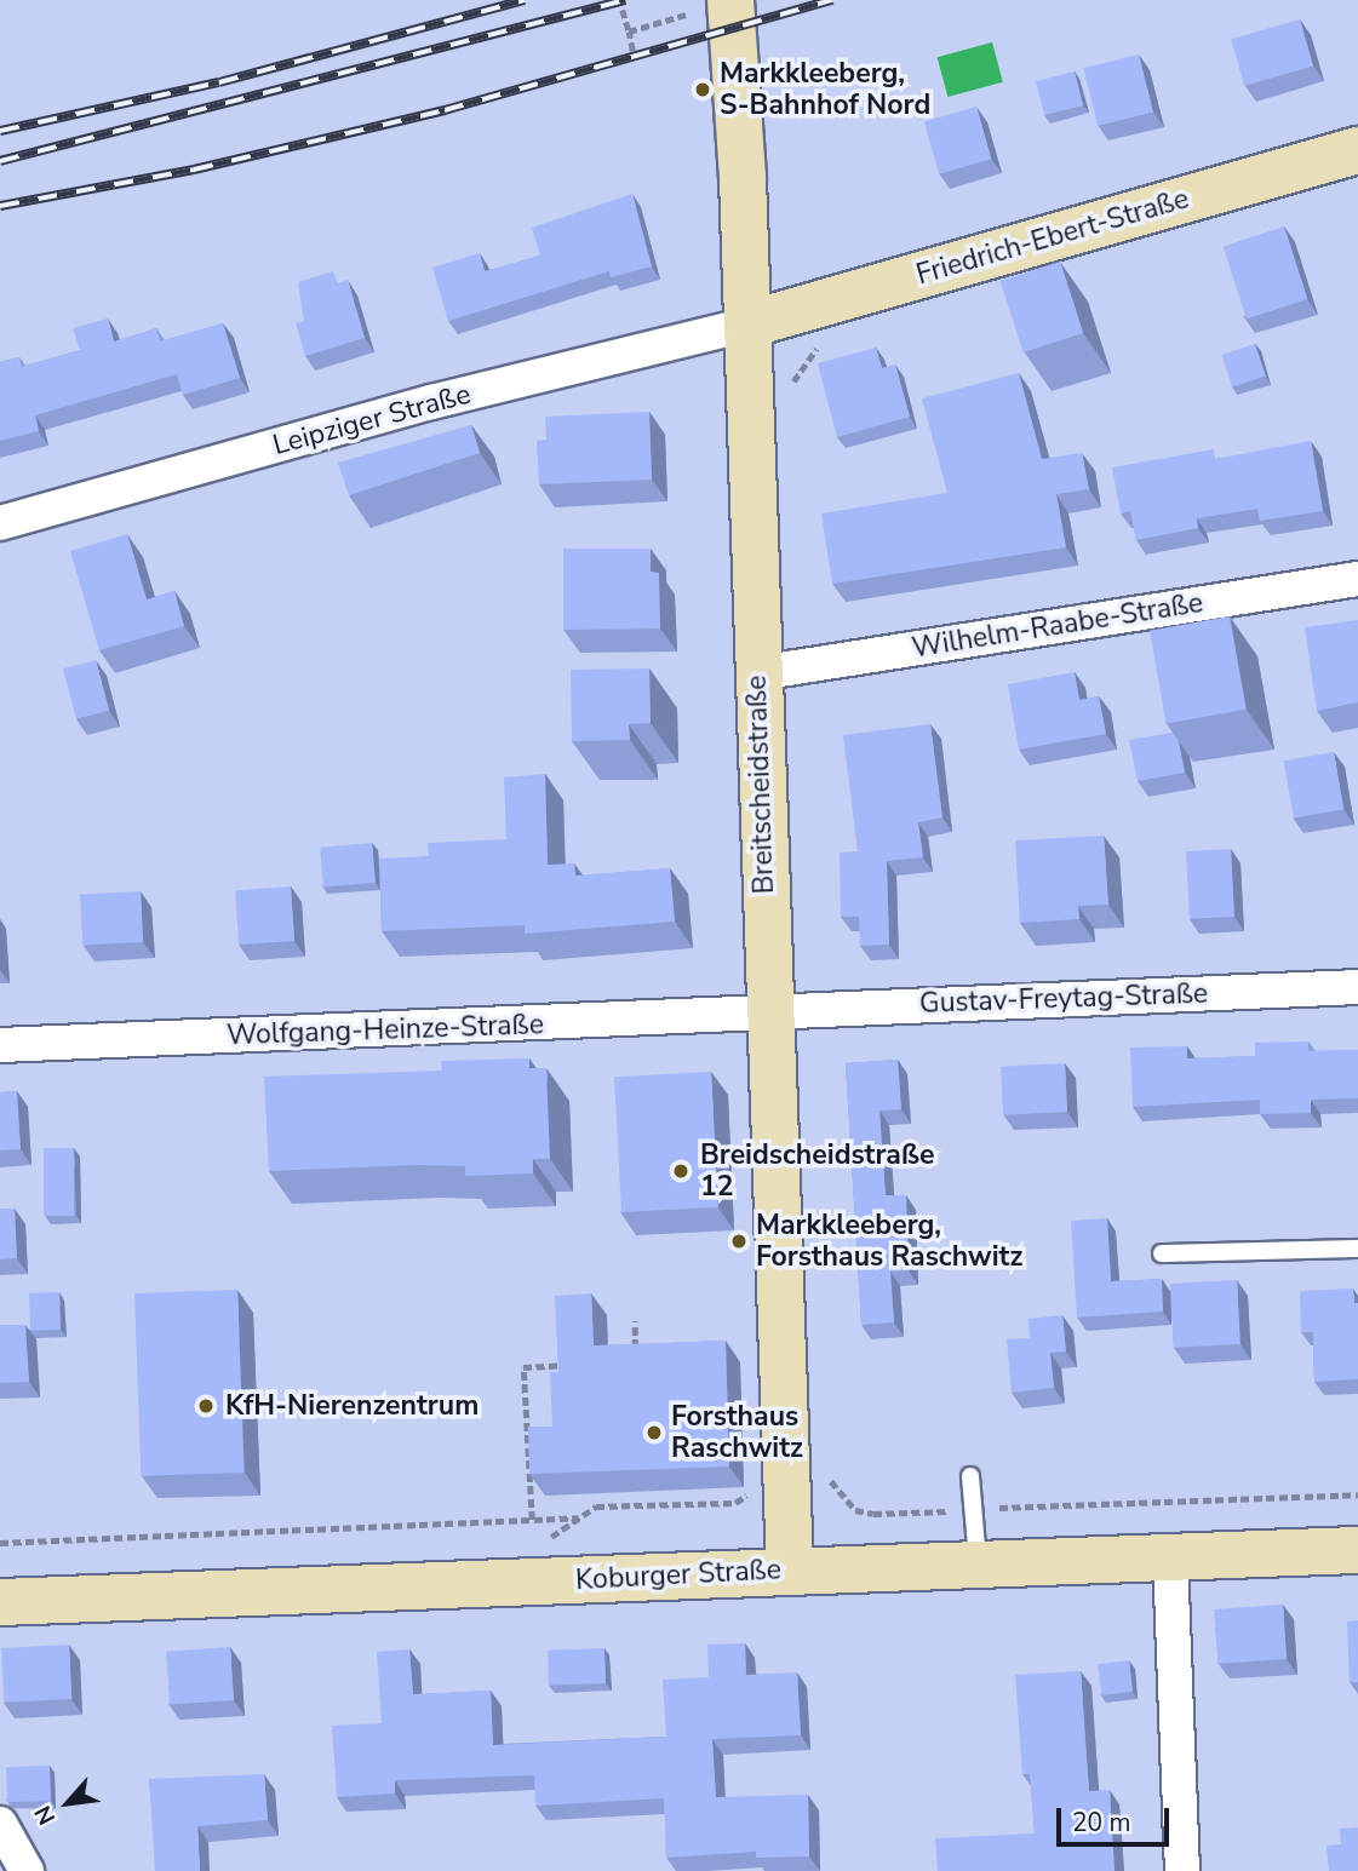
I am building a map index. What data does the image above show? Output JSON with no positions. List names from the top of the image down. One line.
{"streets":{"main road":["Friedrich-Ebert-Straße","Breitscheidstraße","Koburger Straße"],"street":["Leipziger Straße","Wilhelm-Raabe-Straße","Gustav-Freytag-Straße","Wolfgang-Heinze-Straße"]},"crossings":[["Friedrich-Ebert-Straße","Leipziger Straße"],["Friedrich-Ebert-Straße","Breitscheidstraße"],["Leipziger Straße","Breitscheidstraße"],["Wilhelm-Raabe-Straße","Breitscheidstraße"],["Breitscheidstraße","Gustav-Freytag-Straße"],["Breitscheidstraße","Wolfgang-Heinze-Straße"],["Breitscheidstraße","Koburger Straße"],["Gustav-Freytag-Straße","Wolfgang-Heinze-Straße"]],"places":["Markkleeberg, S-Bahnhof Nord","Breidscheidstraße 12","Markkleeberg, Forsthaus Raschwitz","KfH-Nierenzentrum","Forsthaus Raschwitz"],"scale_bar":"20 m","north":"bottom left"}
